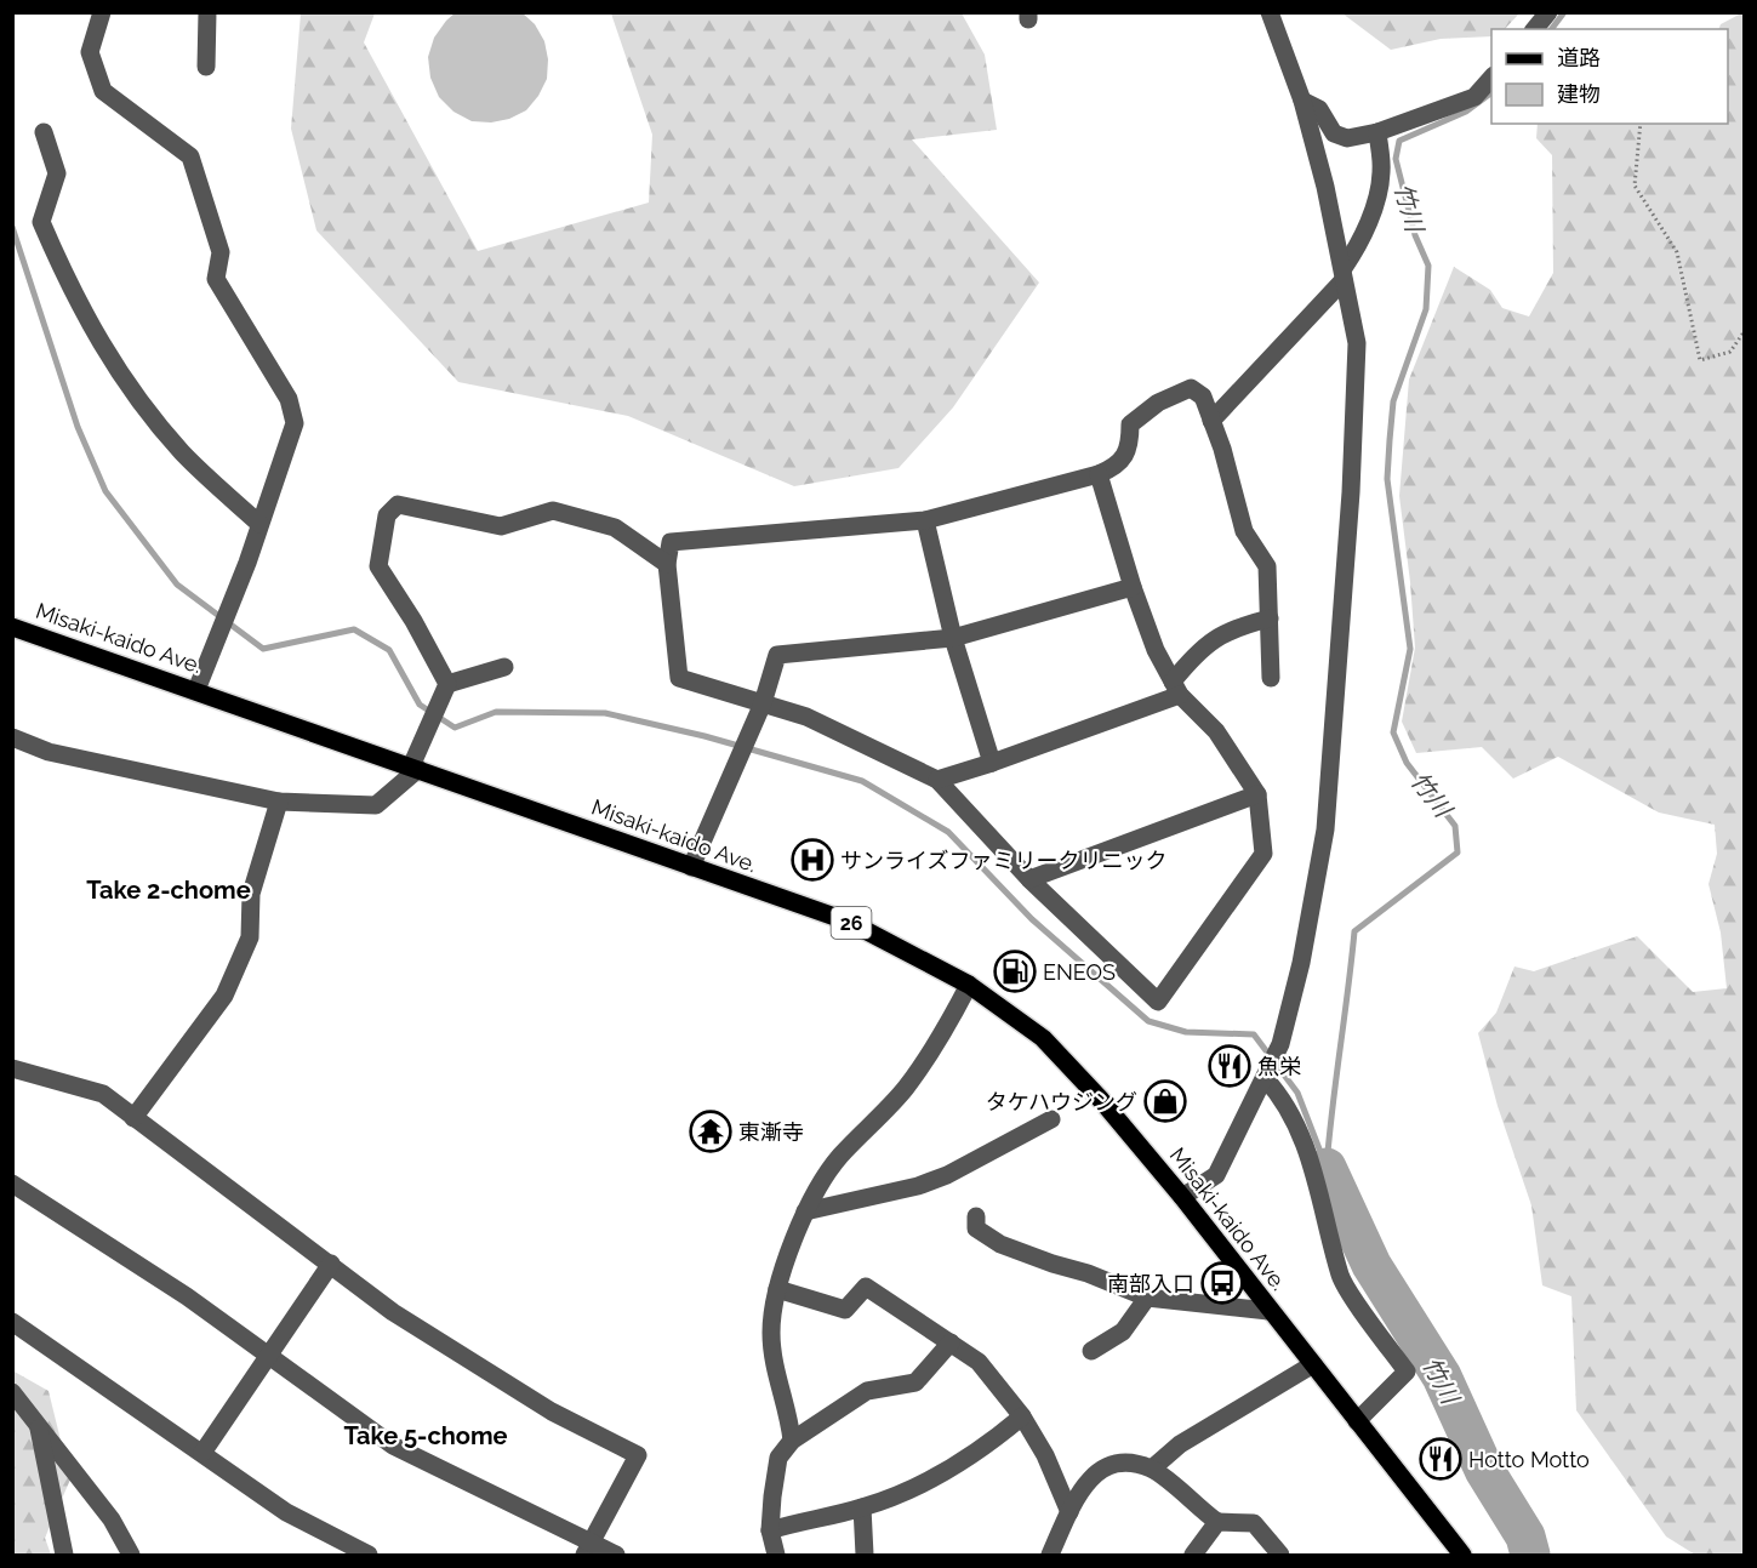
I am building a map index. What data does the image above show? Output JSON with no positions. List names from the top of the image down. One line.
{"streets":{"main road":["Misaki-kaido Ave.","26"]},"districts":["Take 2-chome","Take 5-chome"],"water":["竹川"],"places":{"hospital":["サンライズファミリークリニック"],"fuel station":["ENEOS"],"restaurant":["魚栄","Hotto Motto"],"shop":["タケハウジング"],"temple":["東漸寺"],"bus stop":["南部入口"]},"legend":["道路","建物"]}
